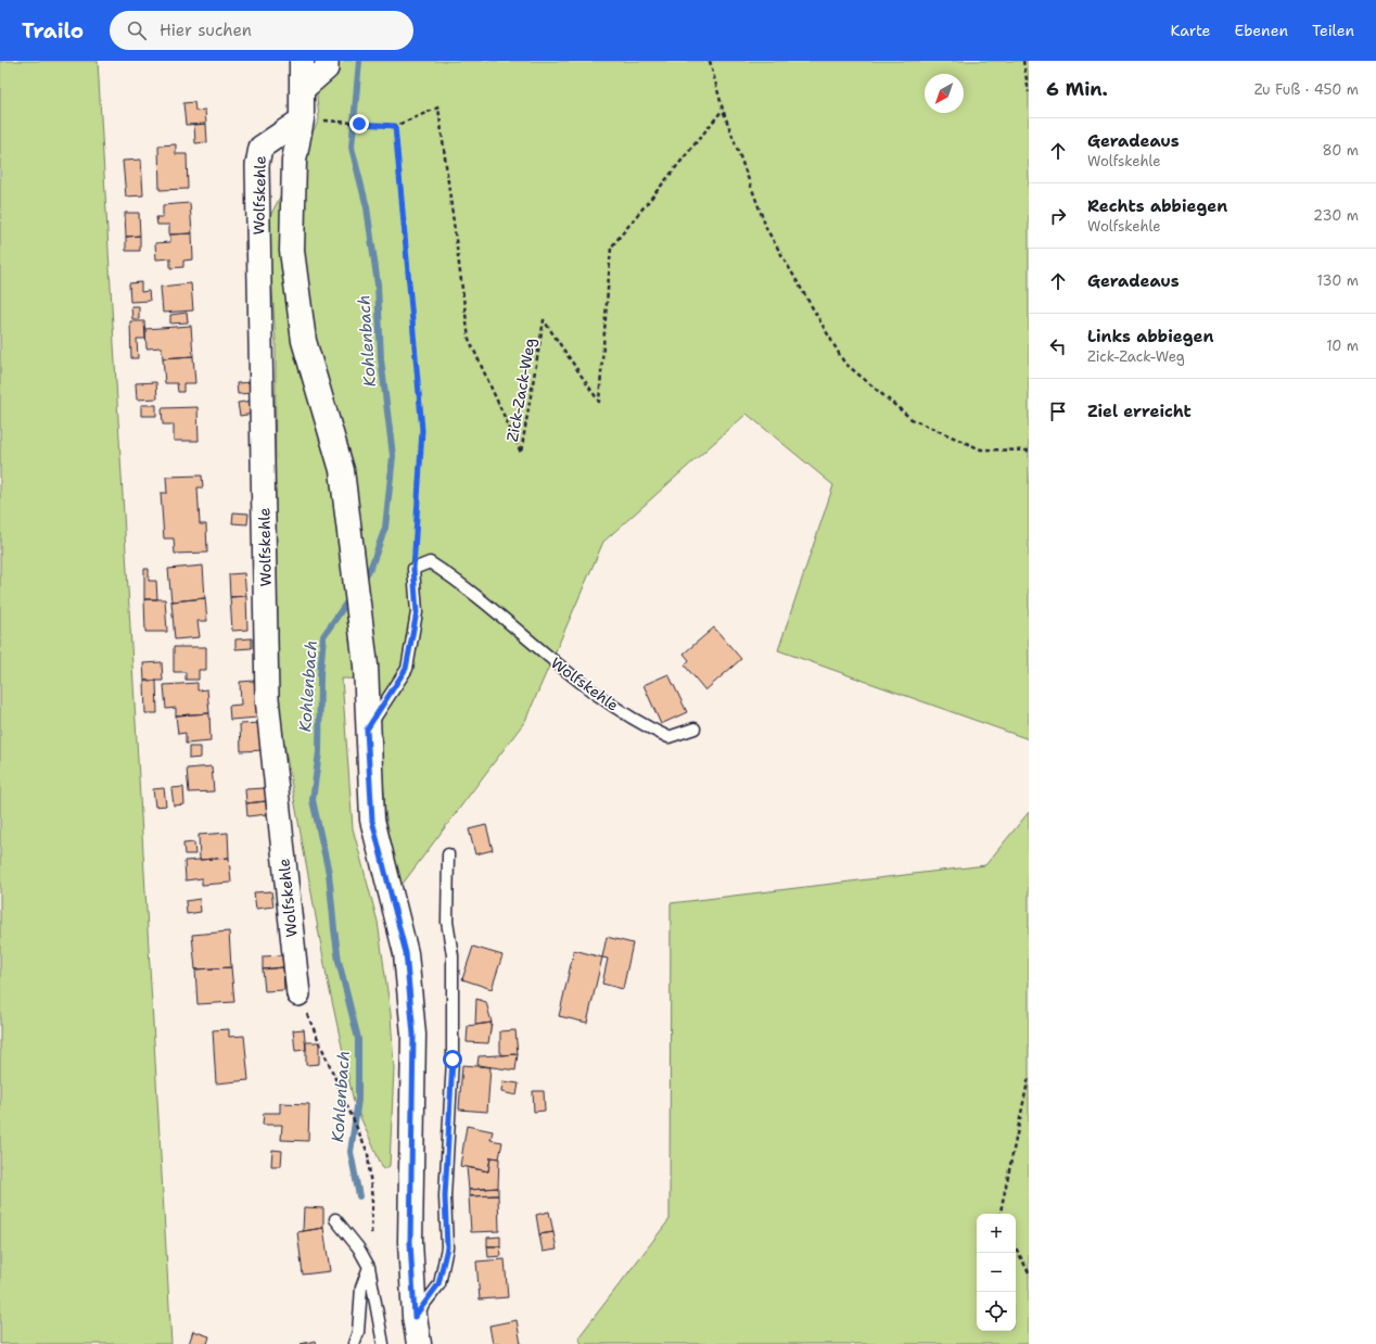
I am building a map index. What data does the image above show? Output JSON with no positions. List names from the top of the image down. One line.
{"streets":{"street":["Wolfskehle"],"path":["Zick-Zack-Weg"]},"water":["Kohlenbach"],"north":"bottom left","page":{"header":"Trailo","search":"Hier suchen","nav":["Karte","Ebenen","Teilen"],"heading":["6 Min.","Zu Fuß · 450 m"],"list":[["Geradeaus","Wolfskehle","80 m"],["Rechts abbiegen","Wolfskehle","230 m"],["Geradeaus","130 m"],["Links abbiegen","Zick-Zack-Weg","10 m"],"Ziel erreicht"],"map_buttons":["+","−"]}}
